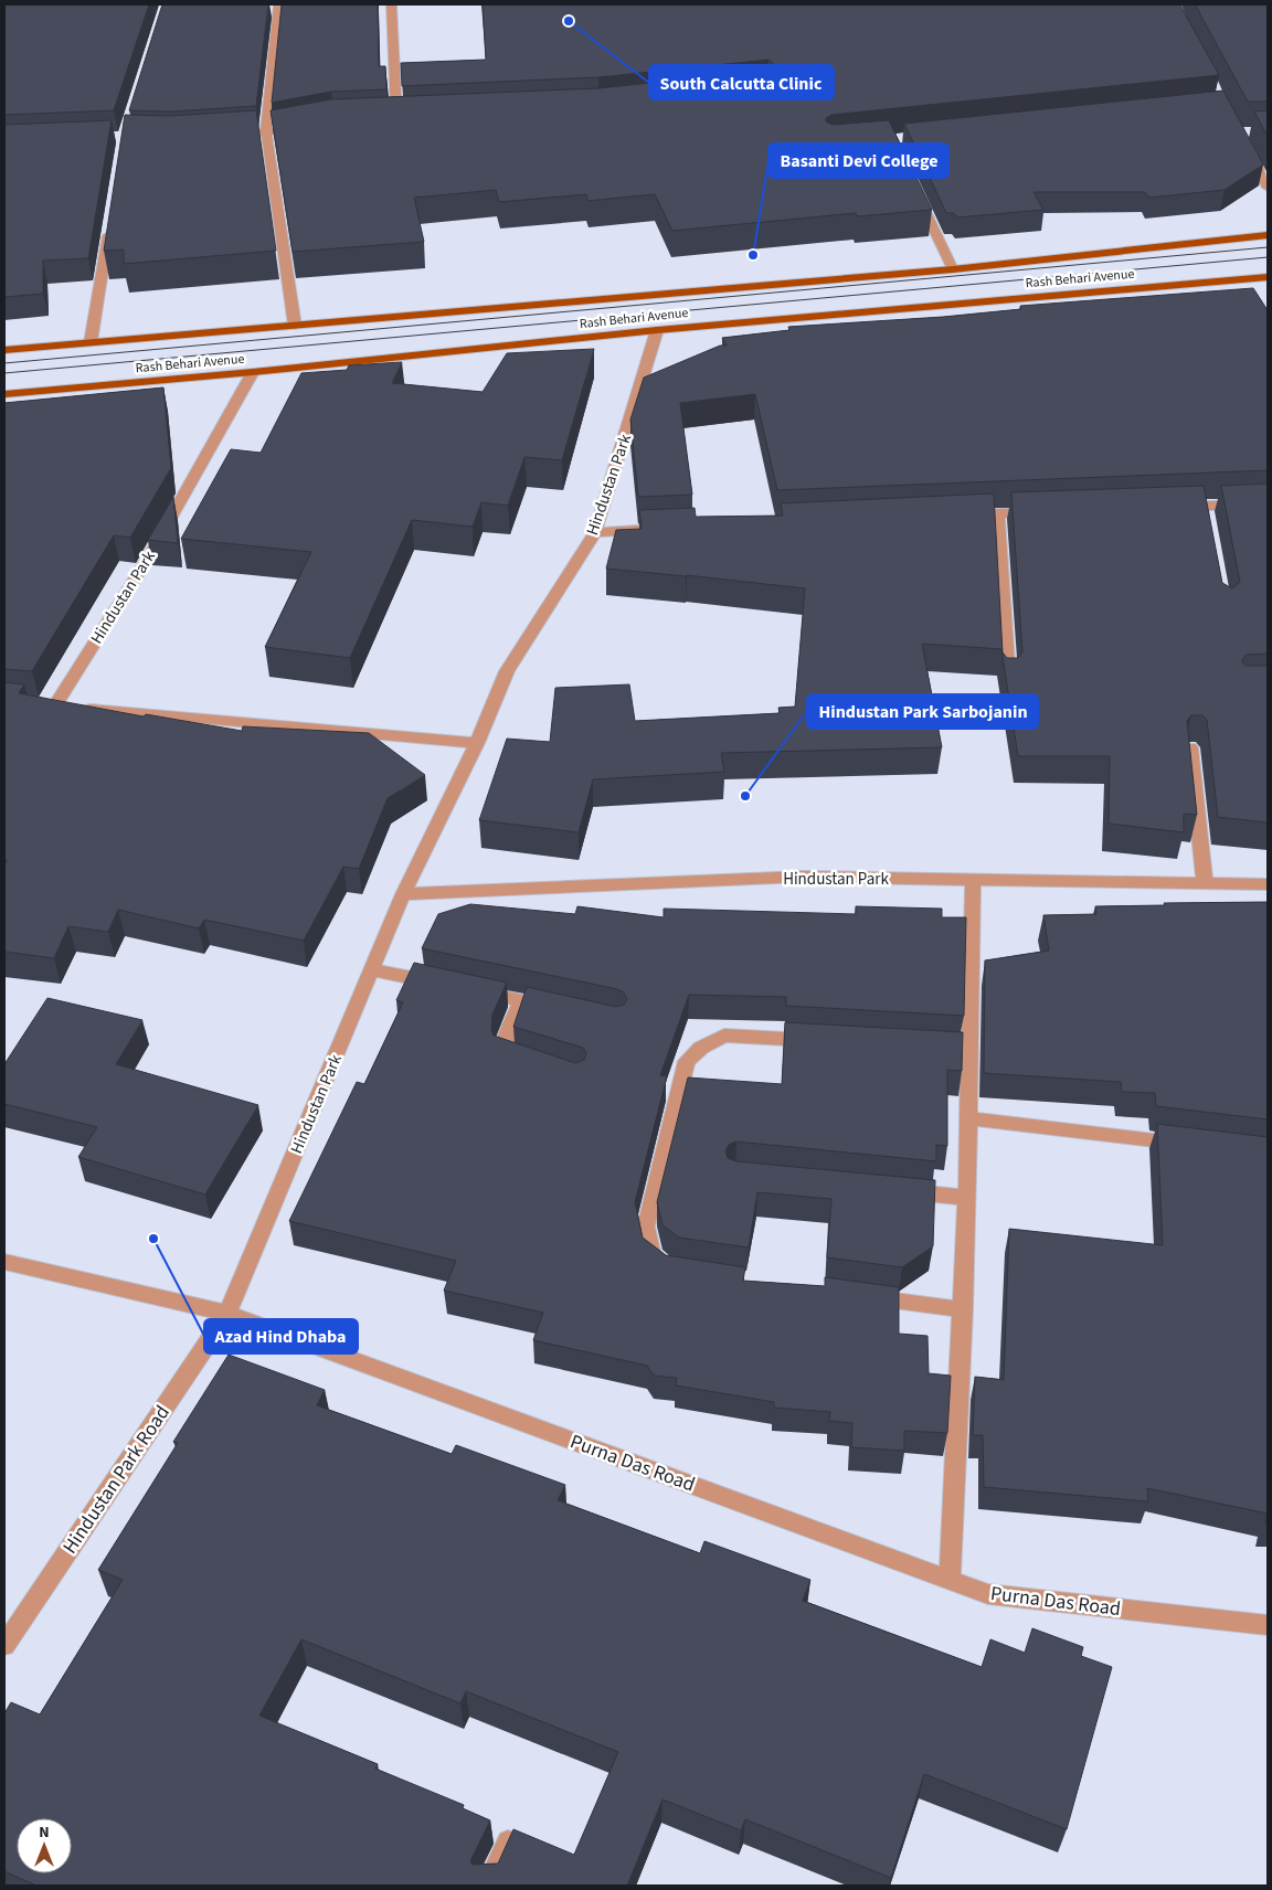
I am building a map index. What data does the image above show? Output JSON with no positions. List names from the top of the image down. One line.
{"streets":{"main road":["Rash Behari Avenue"],"street":["Hindustan Park","Purna Das Road","Hindustan Park Road"]},"crossings":[["Rash Behari Avenue","Hindustan Park"],["Hindustan Park","Purna Das Road"],["Hindustan Park","Hindustan Park Road"],["Purna Das Road","Hindustan Park Road"]],"places":["South Calcutta Clinic","Basanti Devi College","Hindustan Park Sarbojanin","Azad Hind Dhaba"],"north":"top"}
